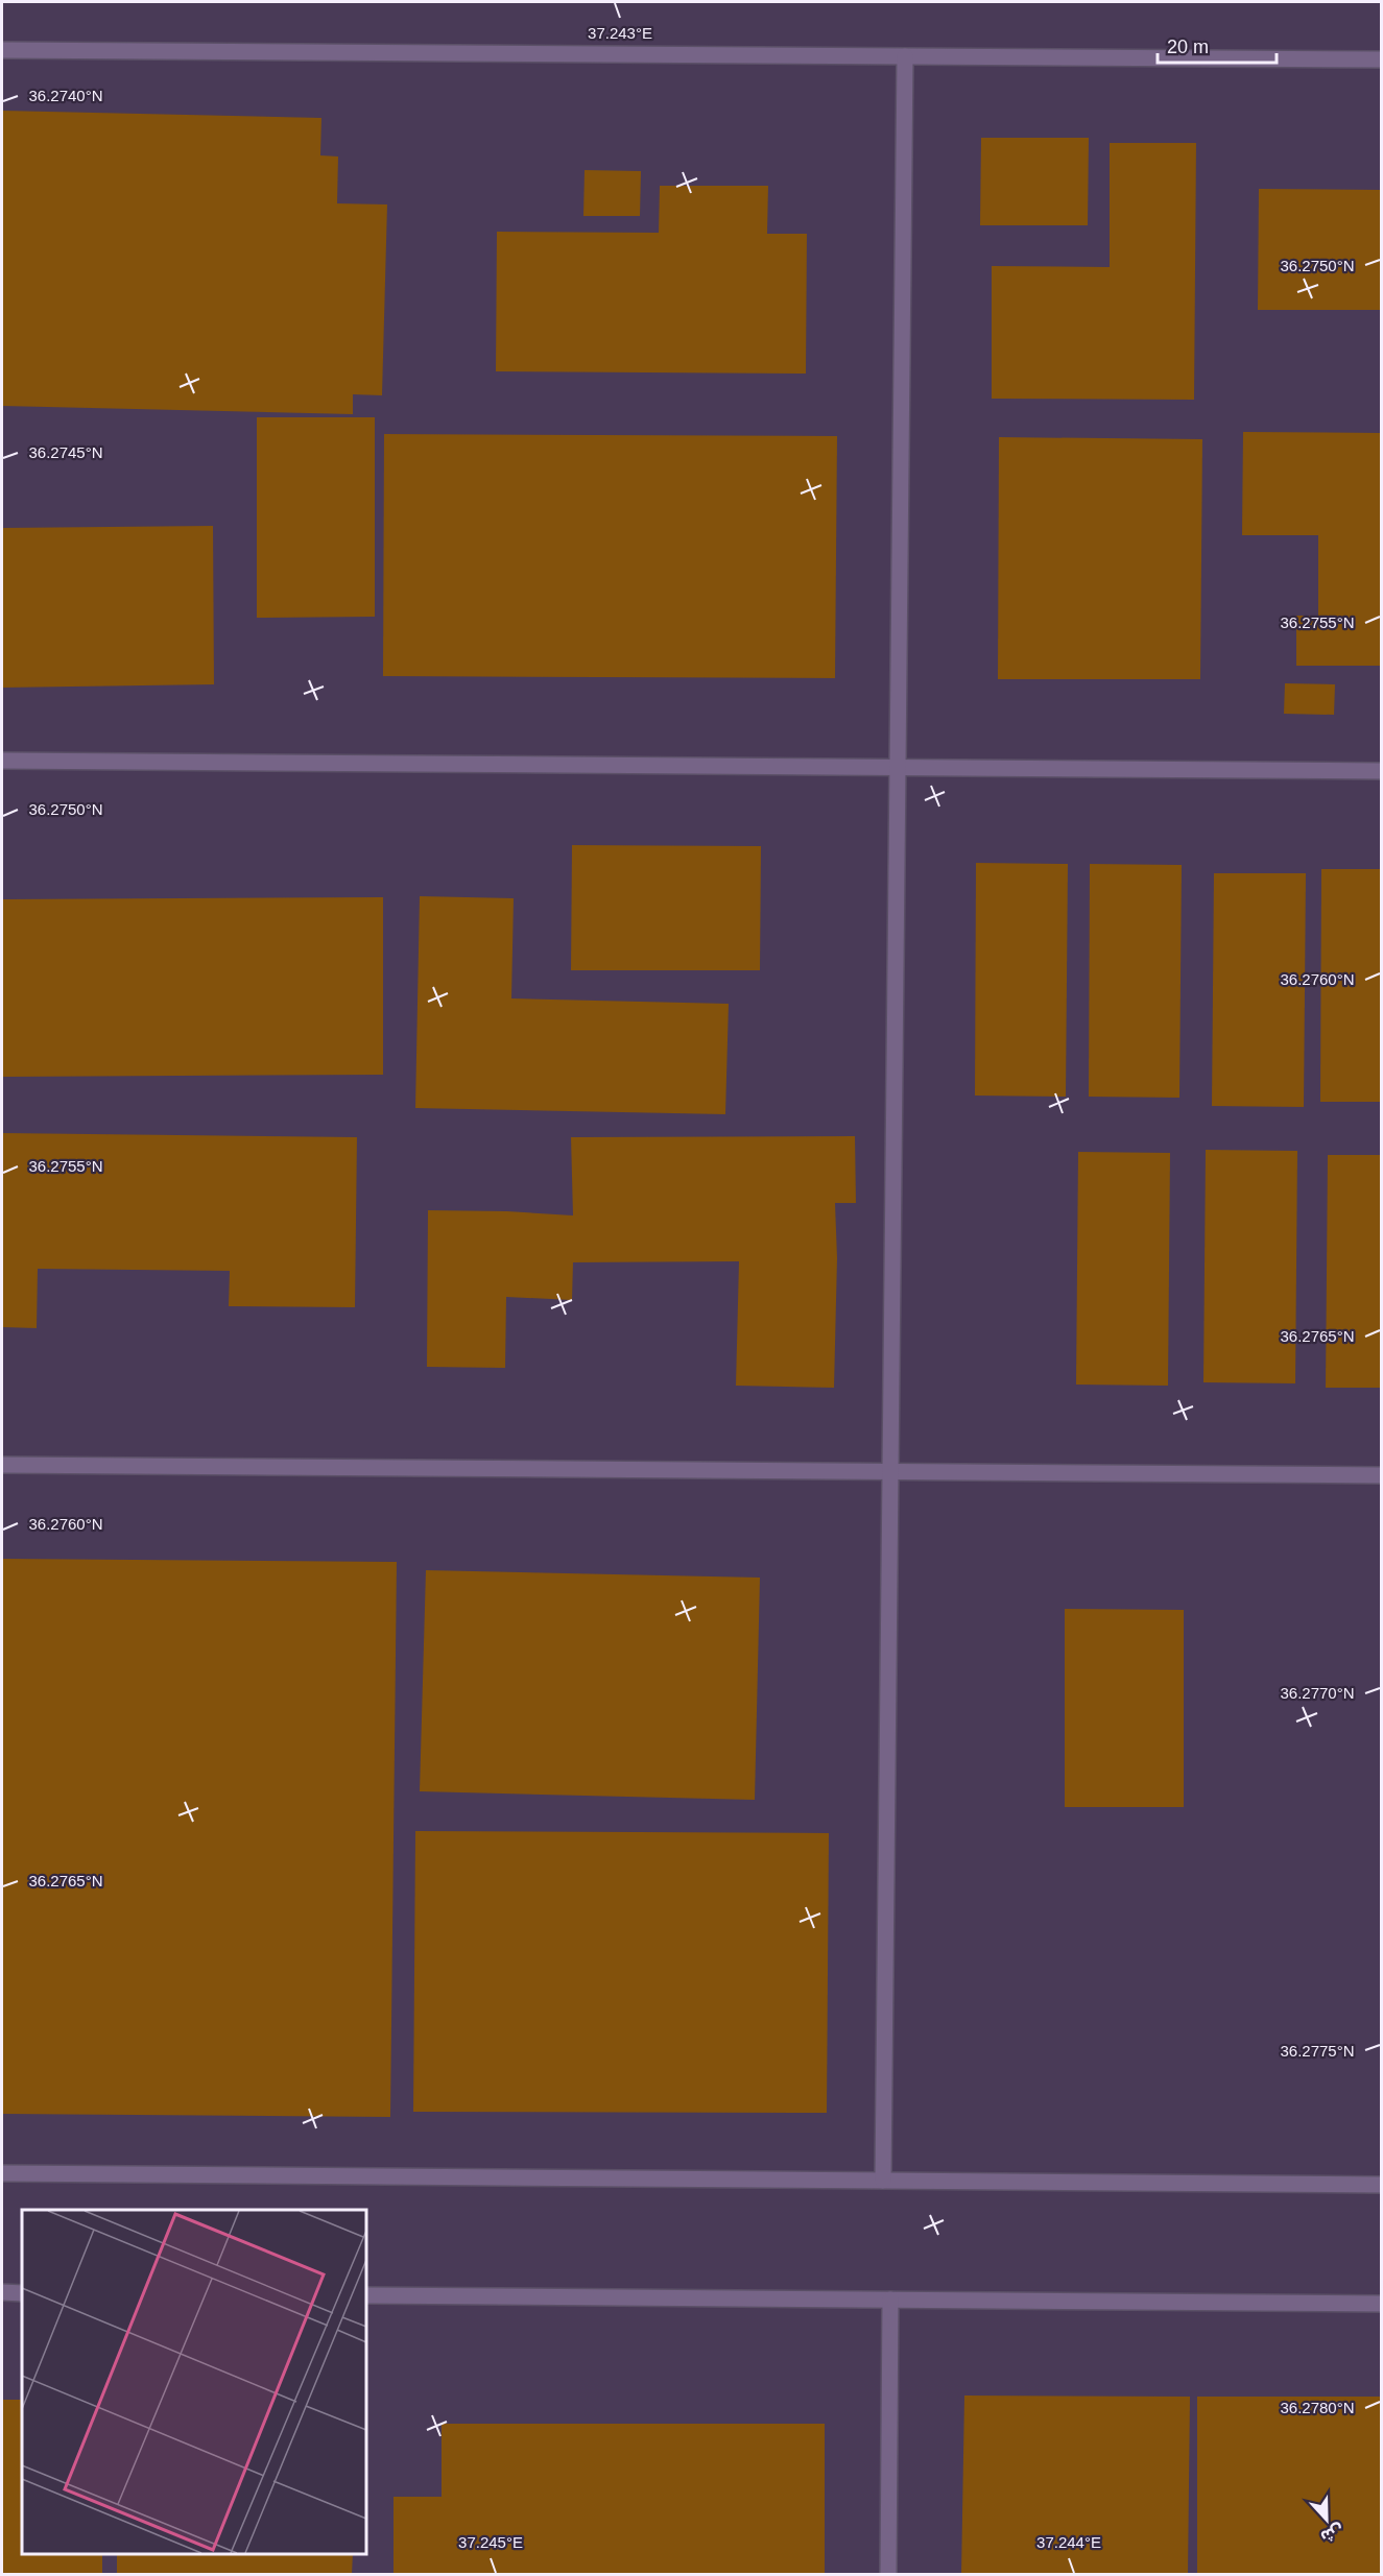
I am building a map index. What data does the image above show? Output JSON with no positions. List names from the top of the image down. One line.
{"scale_bar":"20 m","north":"bottom","coordinates":["37.243°E","36.2740°N","36.2750°N","36.2745°N","36.2755°N","36.2760°N","36.2765°N","36.2770°N","36.2775°N","36.2780°N","37.245°E","37.244°E"]}
